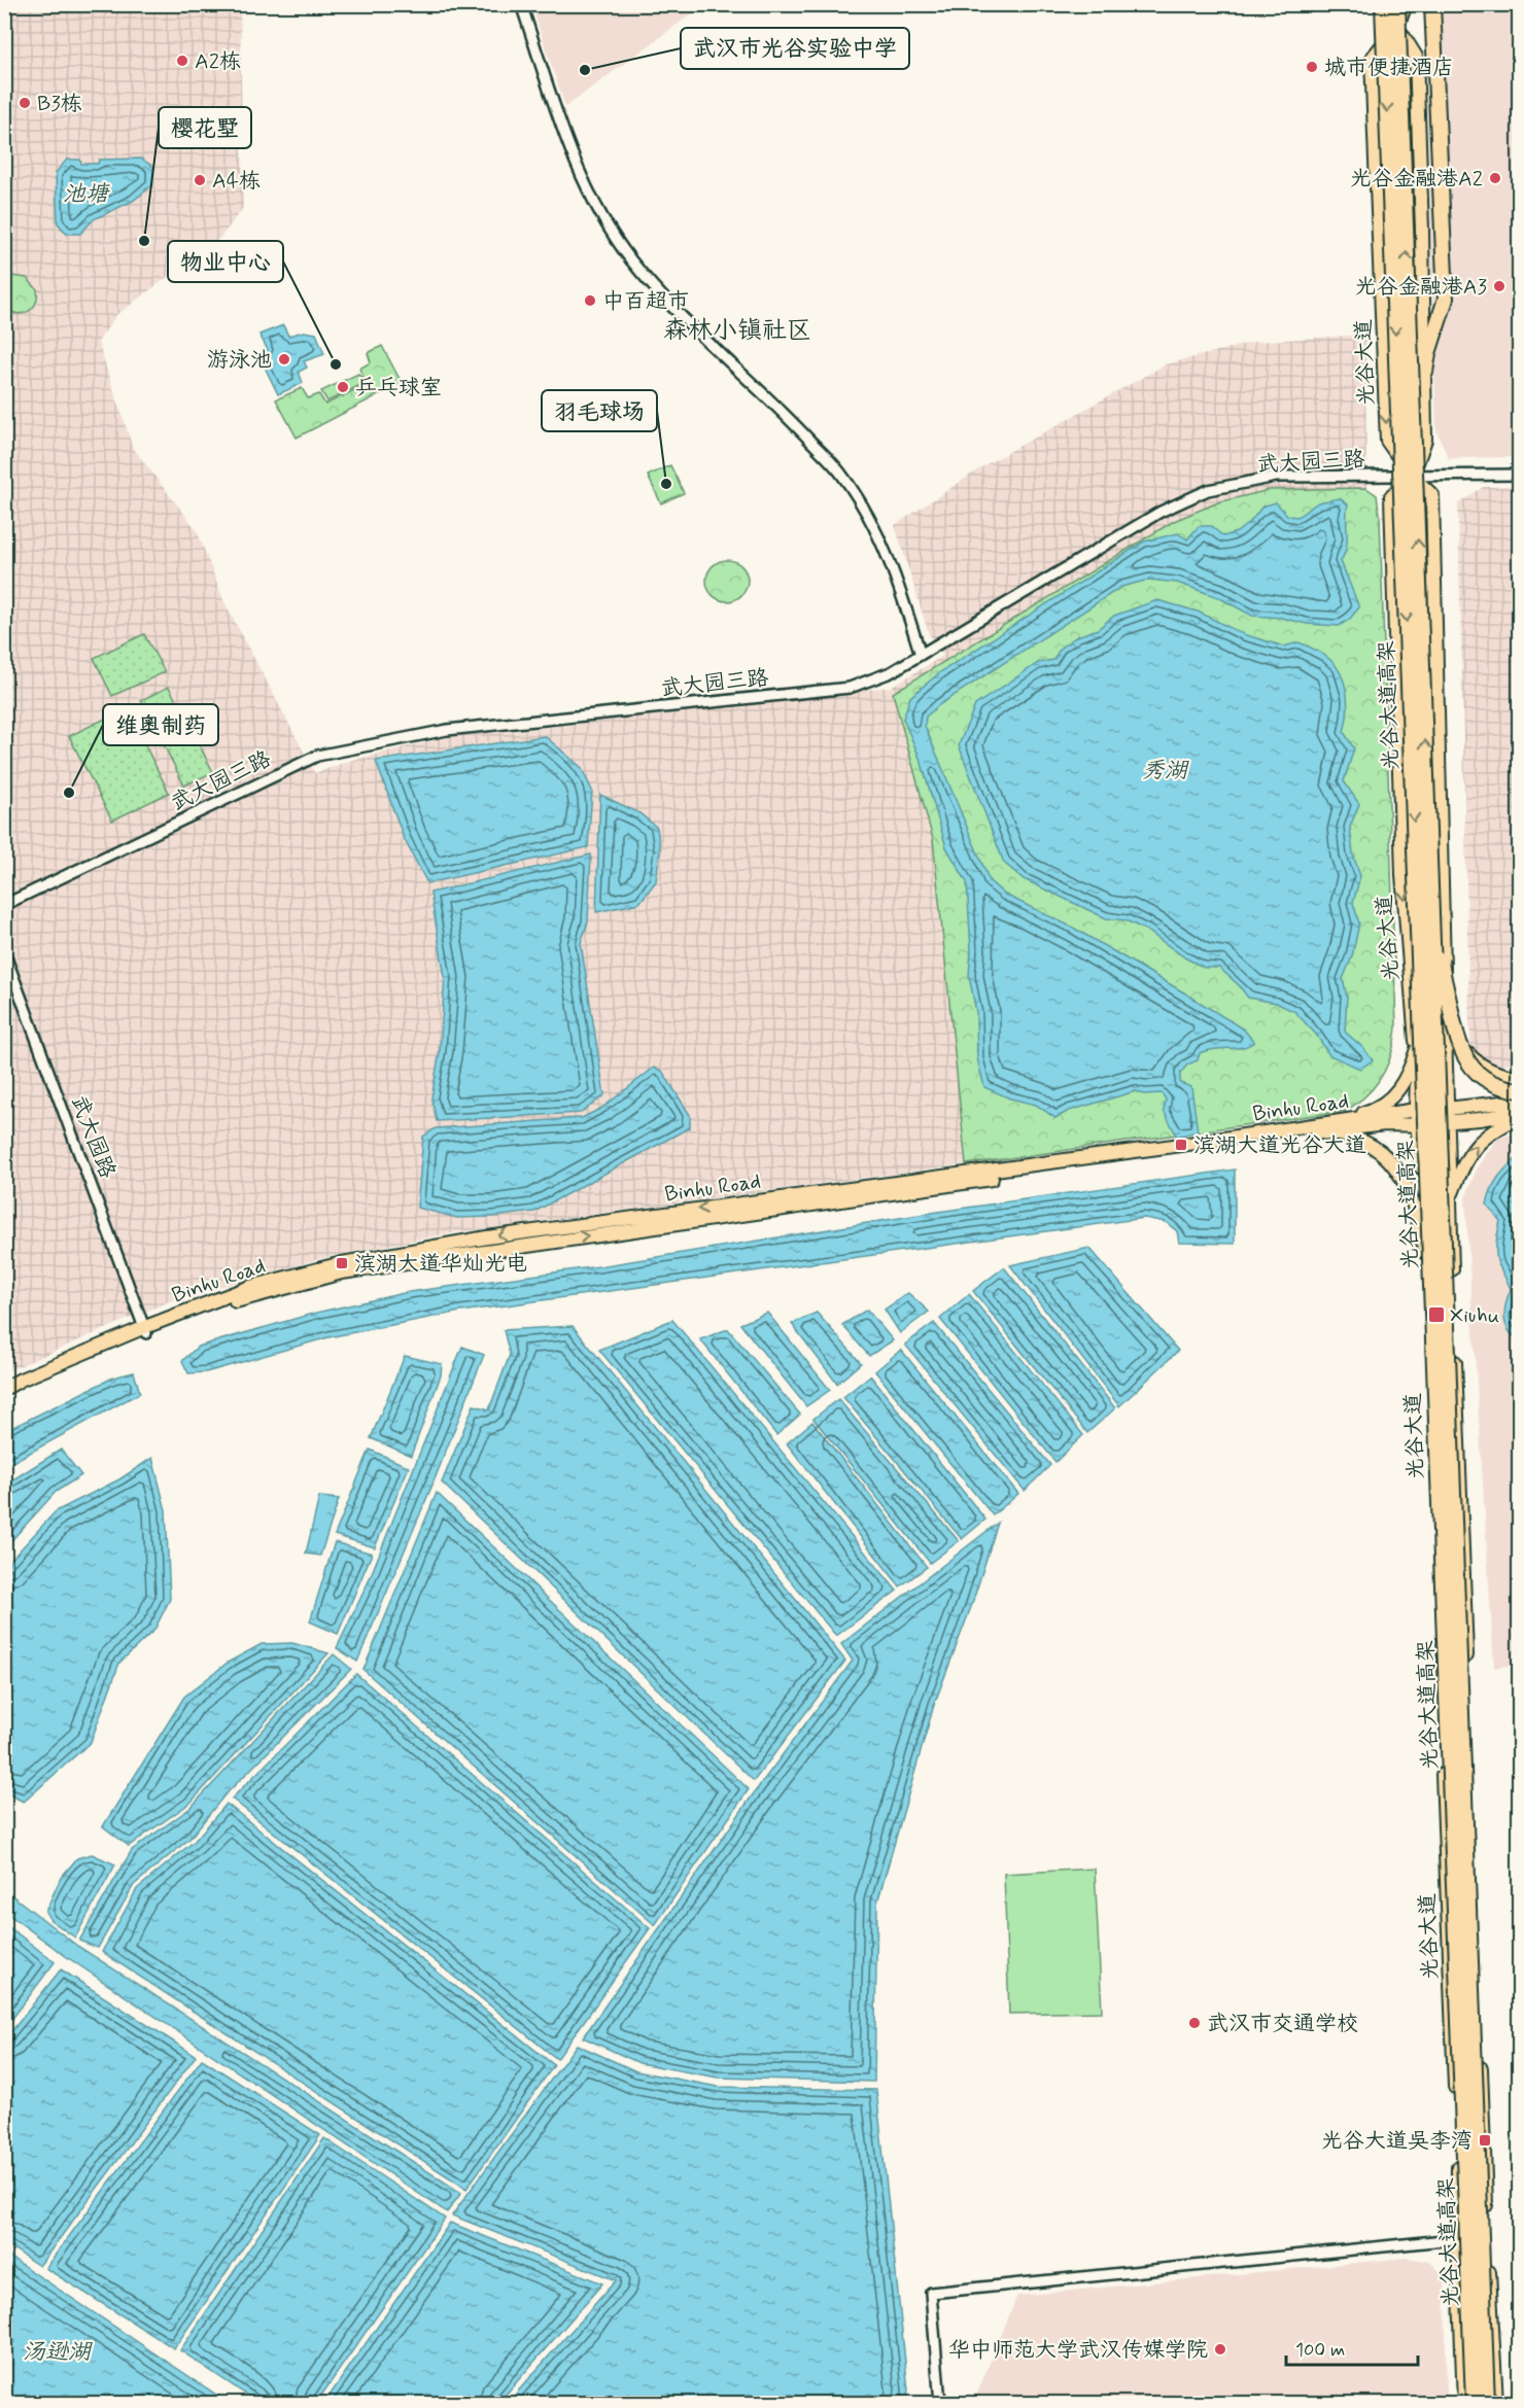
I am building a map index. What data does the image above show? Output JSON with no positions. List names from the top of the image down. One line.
{"streets":{"highway":["光谷大道高架"],"main road":["光谷大道","Binhu Road"],"street":["武大园三路","武大园路"]},"crossings":[["光谷大道","武大园三路"],["光谷大道","光谷大道高架"],["光谷大道","Binhu Road"],["Binhu Road","武大园路"]],"districts":["森林小镇社区"],"water":["池塘","秀湖","汤逊湖"],"places":{"other":["A2栋","城市便捷酒店","武汉市光谷实验中学","B3栋","光谷金融港A2","A4栋","樱花墅","光谷金融港A3","中百超市","游泳池","物业中心","乒乓球室","羽毛球场","维奥制药","武汉市交通学校","华中师范大学武汉传媒学院"],"transit":["滨湖大道光谷大道","滨湖大道华灿光电","Xiuhu","光谷大道吴李湾"]},"scale_bar":"100 m"}
